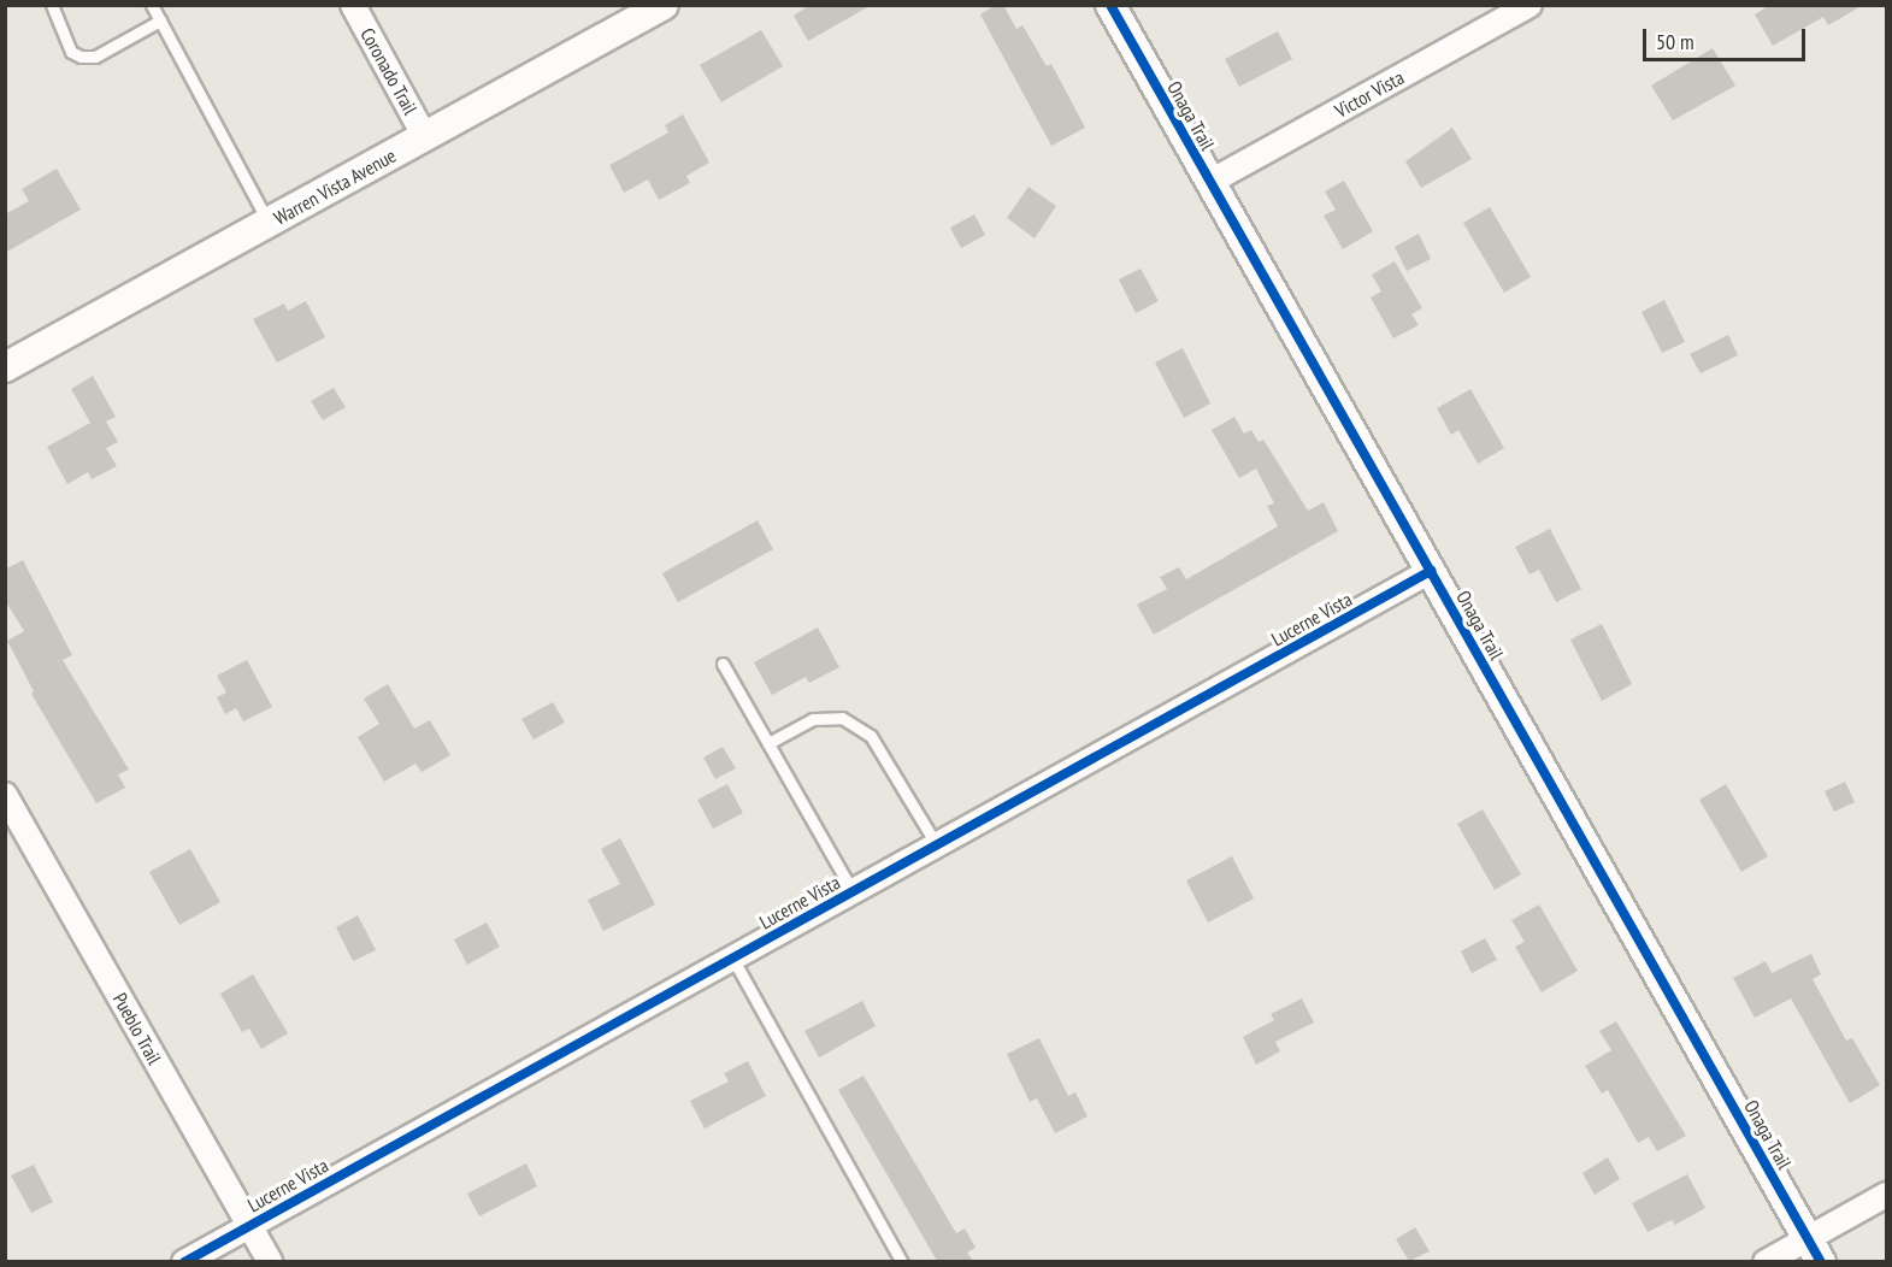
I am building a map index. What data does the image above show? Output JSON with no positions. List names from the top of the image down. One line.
{"streets":{"street":["Coronado Trail","Victor Vista","Onaga Trail","Warren Vista Avenue","Lucerne Vista","Pueblo Trail"]},"crossings":[["Coronado Trail","Warren Vista Avenue"],["Victor Vista","Onaga Trail"],["Onaga Trail","Lucerne Vista"],["Lucerne Vista","Pueblo Trail"]],"scale_bar":"50 m"}
